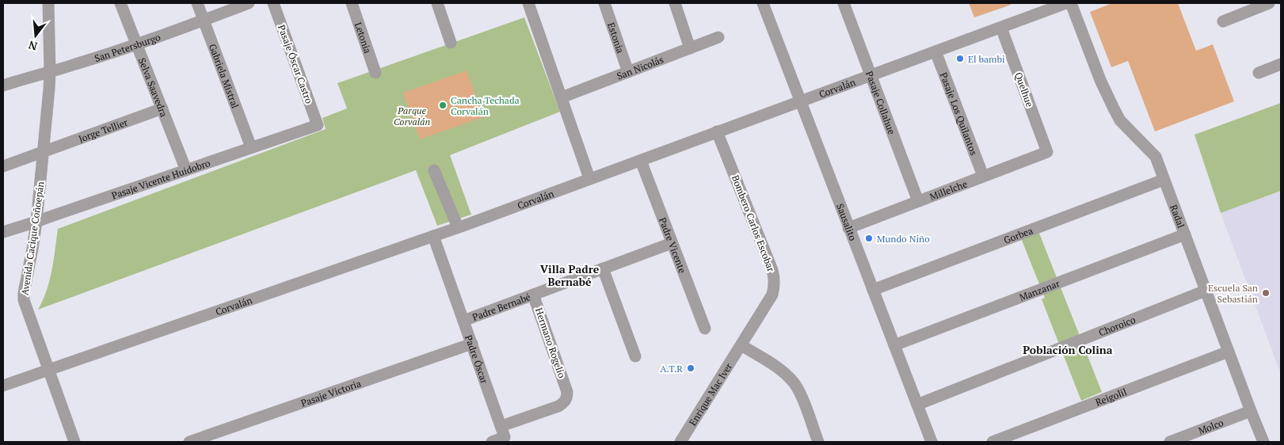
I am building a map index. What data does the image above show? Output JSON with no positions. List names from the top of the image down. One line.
{"streets":{"street":["Estonia","Letonia","San Petersburgo","Pasaje Óscar Castro","San Nicolás","Gabriela Mistral","Selva Saavedra","Corvalán","Quelhue","Pasaje Collahue","Pasaje Los Quilantos","Jorge Tellier","Pasaje Vicente Huidobro","Millelche","Radal","Sausalito","Bombero Carlos Escobar","Gorbea","Avenida Cacique Coñoepán","Padre Vicente","Manzanar","Padre Bernabé","Choroico","Hermano Rogelio","Padre Óscar","Pasaje Victoria","Enrique Mac Iver","Reigolil","Molco"]},"crossings":[["Estonia","San Nicolás"],["San Petersburgo","Gabriela Mistral"],["San Petersburgo","Selva Saavedra"],["San Petersburgo","Avenida Cacique Coñoepán"],["Pasaje Óscar Castro","Pasaje Vicente Huidobro"],["Gabriela Mistral","Pasaje Vicente Huidobro"],["Selva Saavedra","Jorge Tellier"],["Selva Saavedra","Pasaje Vicente Huidobro"],["Corvalán","Quelhue"],["Corvalán","Pasaje Collahue"],["Corvalán","Pasaje Los Quilantos"],["Corvalán","Sausalito"],["Corvalán","Bombero Carlos Escobar"],["Corvalán","Avenida Cacique Coñoepán"],["Corvalán","Padre Vicente"],["Corvalán","Padre Óscar"],["Quelhue","Millelche"],["Pasaje Collahue","Millelche"],["Pasaje Los Quilantos","Millelche"],["Jorge Tellier","Avenida Cacique Coñoepán"],["Pasaje Vicente Huidobro","Avenida Cacique Coñoepán"],["Millelche","Sausalito"],["Radal","Gorbea"],["Radal","Manzanar"],["Radal","Choroico"],["Radal","Reigolil"],["Radal","Molco"],["Sausalito","Gorbea"],["Sausalito","Manzanar"],["Sausalito","Choroico"],["Bombero Carlos Escobar","Enrique Mac Iver"],["Padre Vicente","Padre Bernabé"],["Padre Bernabé","Hermano Rogelio"],["Padre Bernabé","Padre Óscar"],["Hermano Rogelio","Padre Óscar"],["Padre Óscar","Pasaje Victoria"]],"districts":["Villa Padre Bernabé","Población Colina"],"parks":["Parque Corvalán"],"places":["El bambi","Cancha Techada Corvalán","Mundo Niño","Escuela San Sebastián","A.T.R"],"north":"bottom"}
